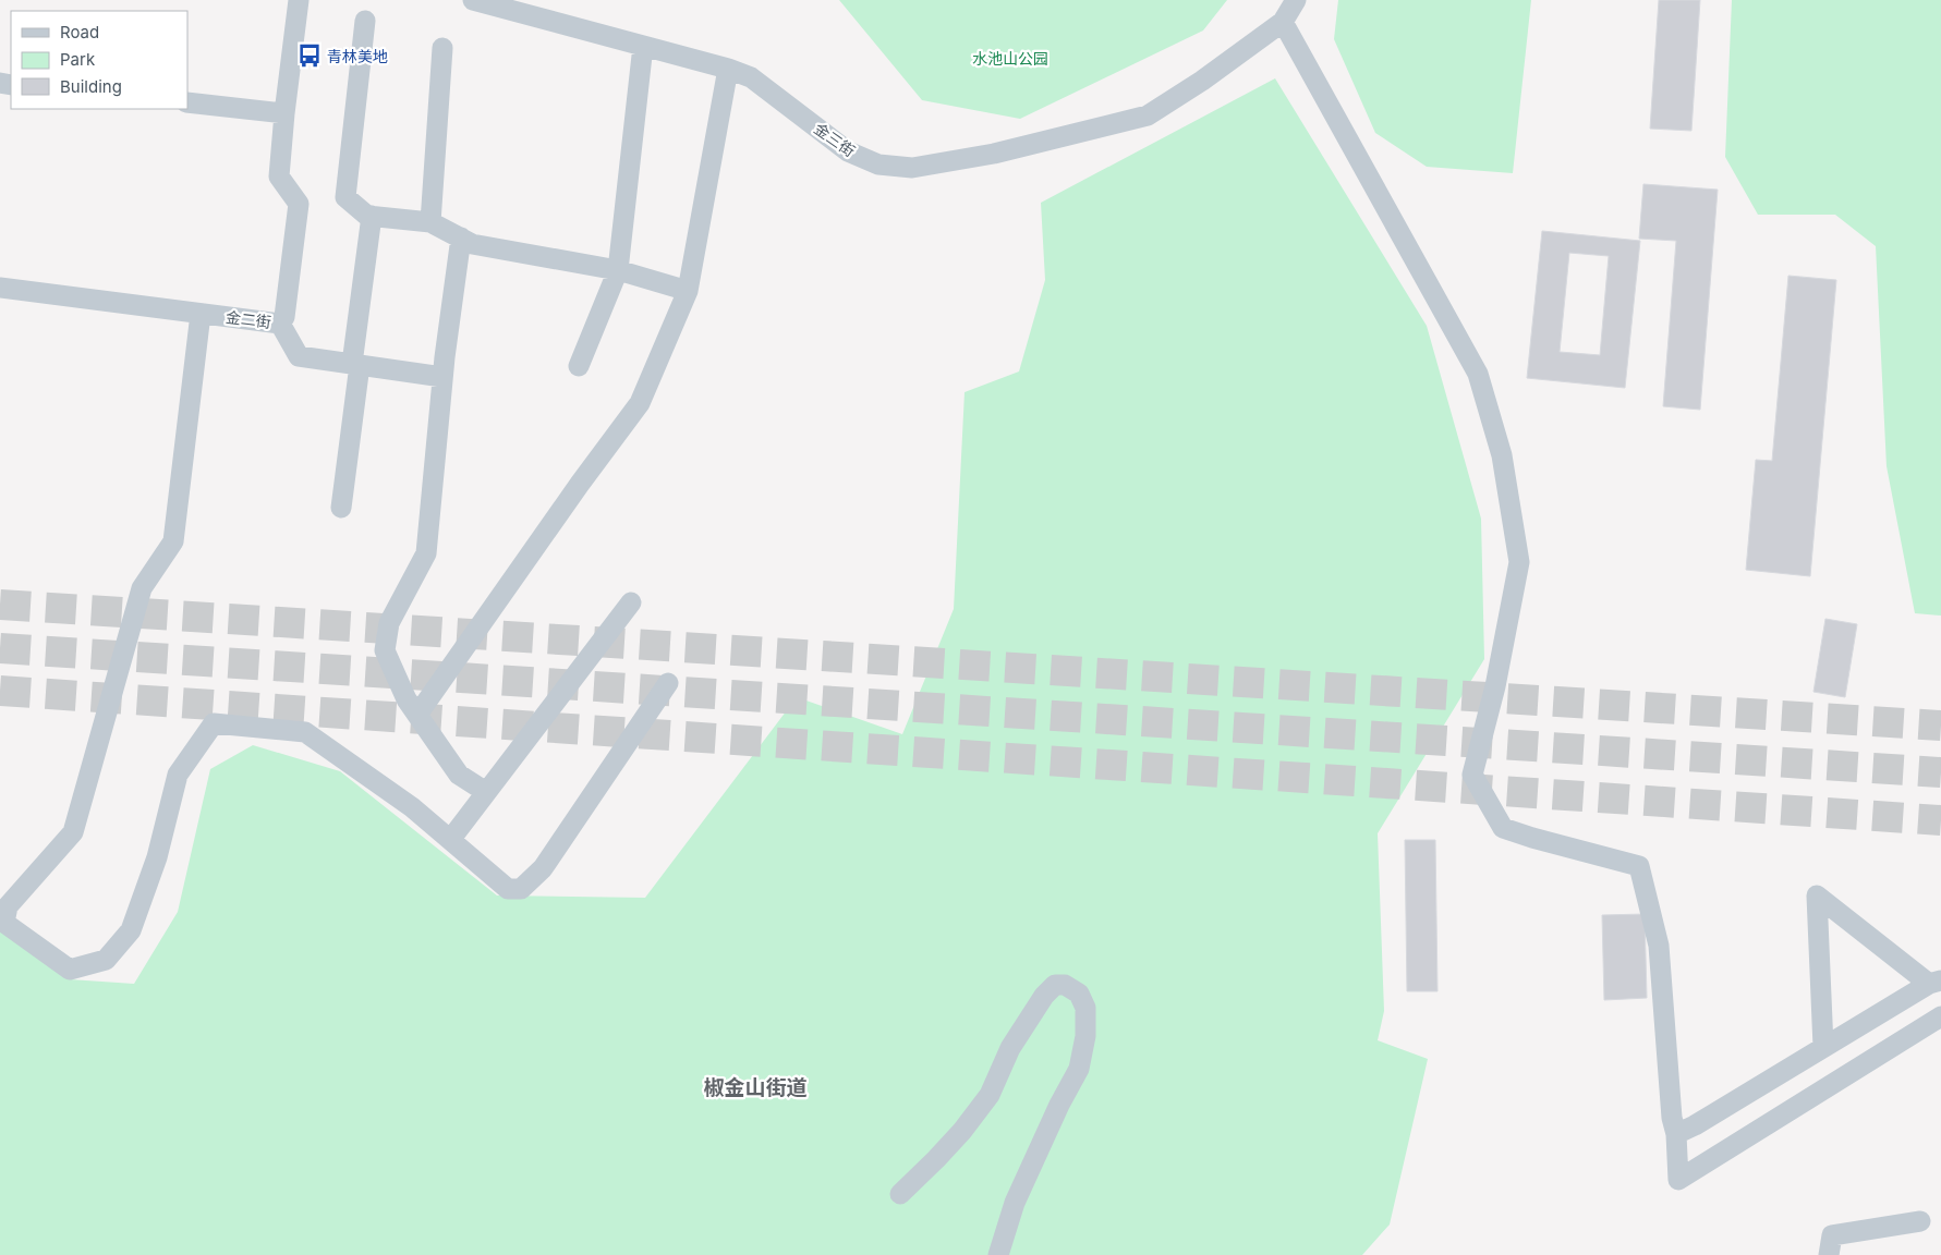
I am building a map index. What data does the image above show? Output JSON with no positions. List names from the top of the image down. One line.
{"streets":{"street":["金三街","金二街"]},"districts":["椒金山街道"],"parks":["水池山公园"],"places":{"bus stop":["青林美地"]},"legend":["Road","Park","Building"]}
